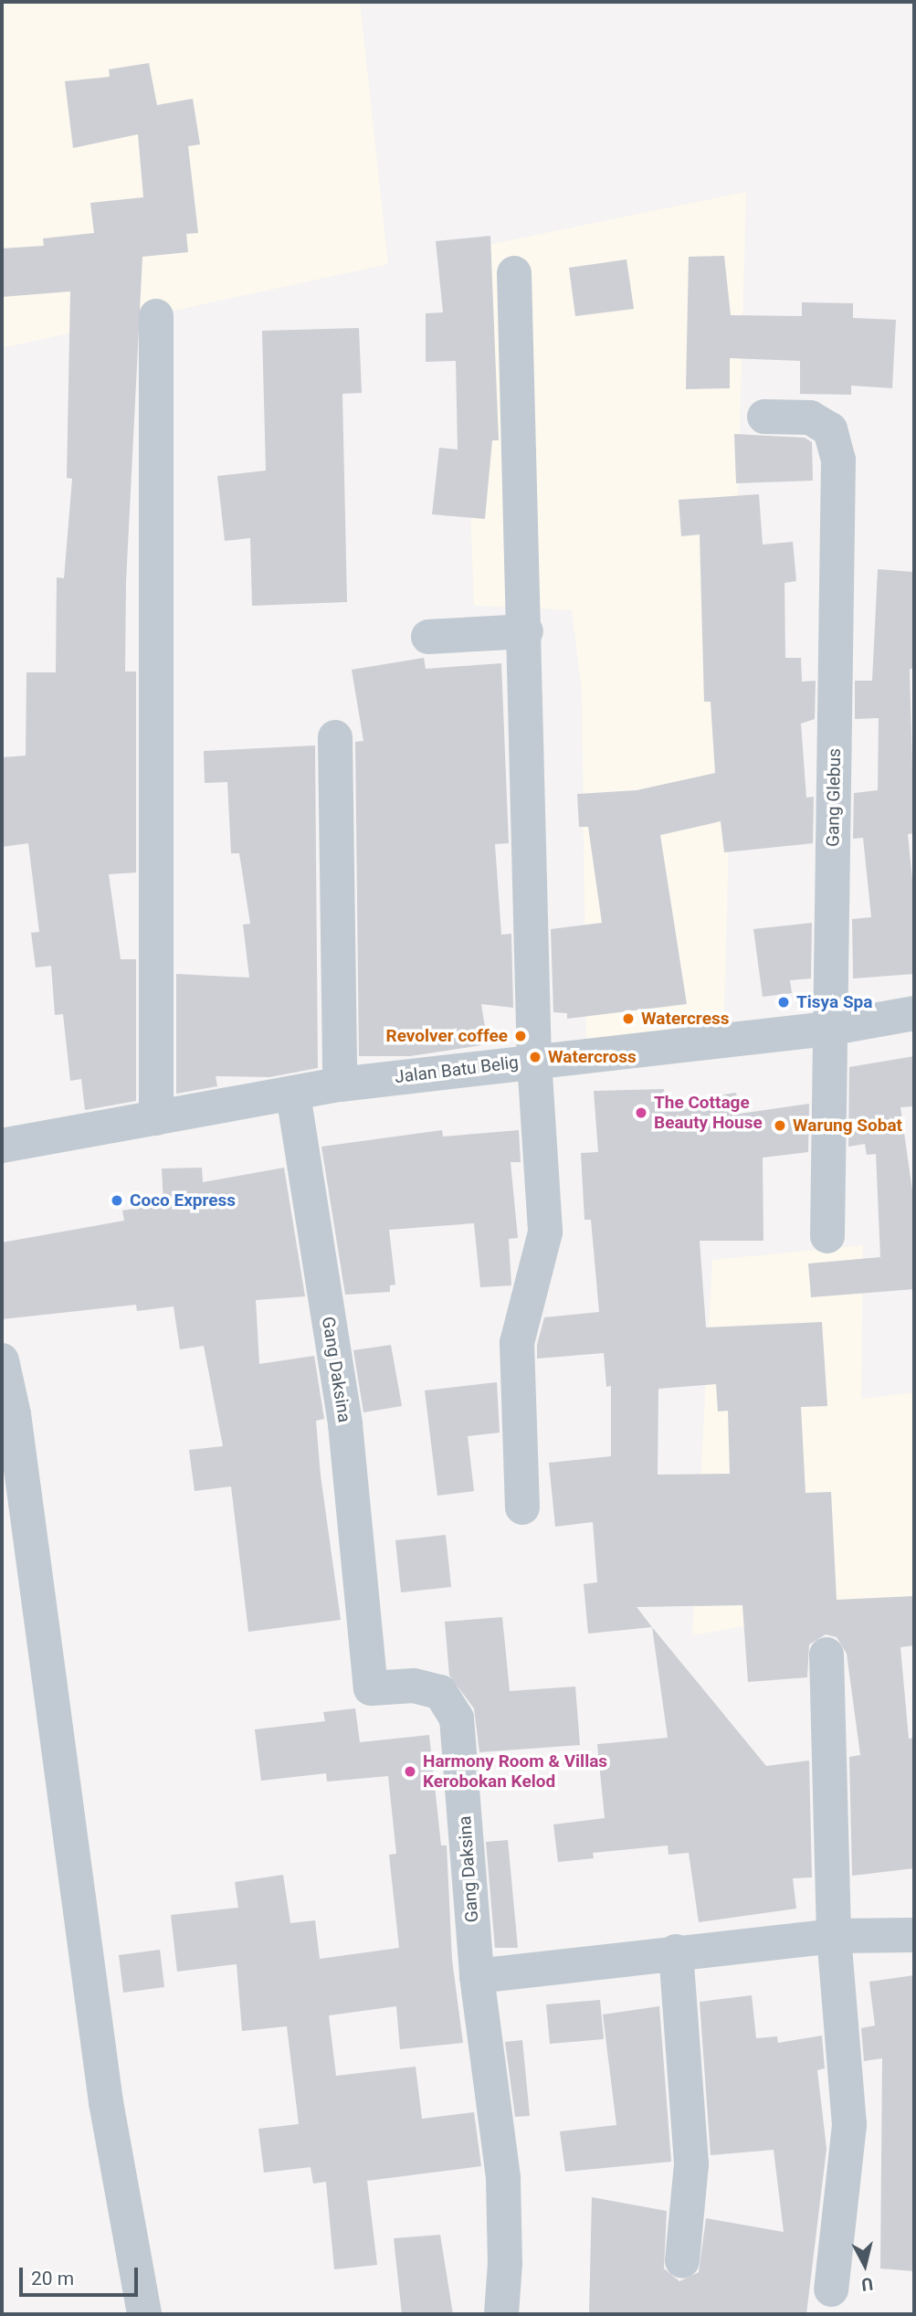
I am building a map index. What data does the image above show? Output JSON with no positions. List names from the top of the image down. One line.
{"streets":{"street":["Gang Glebus","Jalan Batu Belig","Gang Daksina"]},"crossings":[["Gang Glebus","Jalan Batu Belig"],["Jalan Batu Belig","Gang Daksina"]],"places":["Tisya Spa","Watercress","Revolver coffee","Watercross","The Cottage Beauty House","Warung Sobat","Coco Express","Harmony Room & Villas Kerobokan Kelod"],"scale_bar":"20 m","north":"bottom"}
